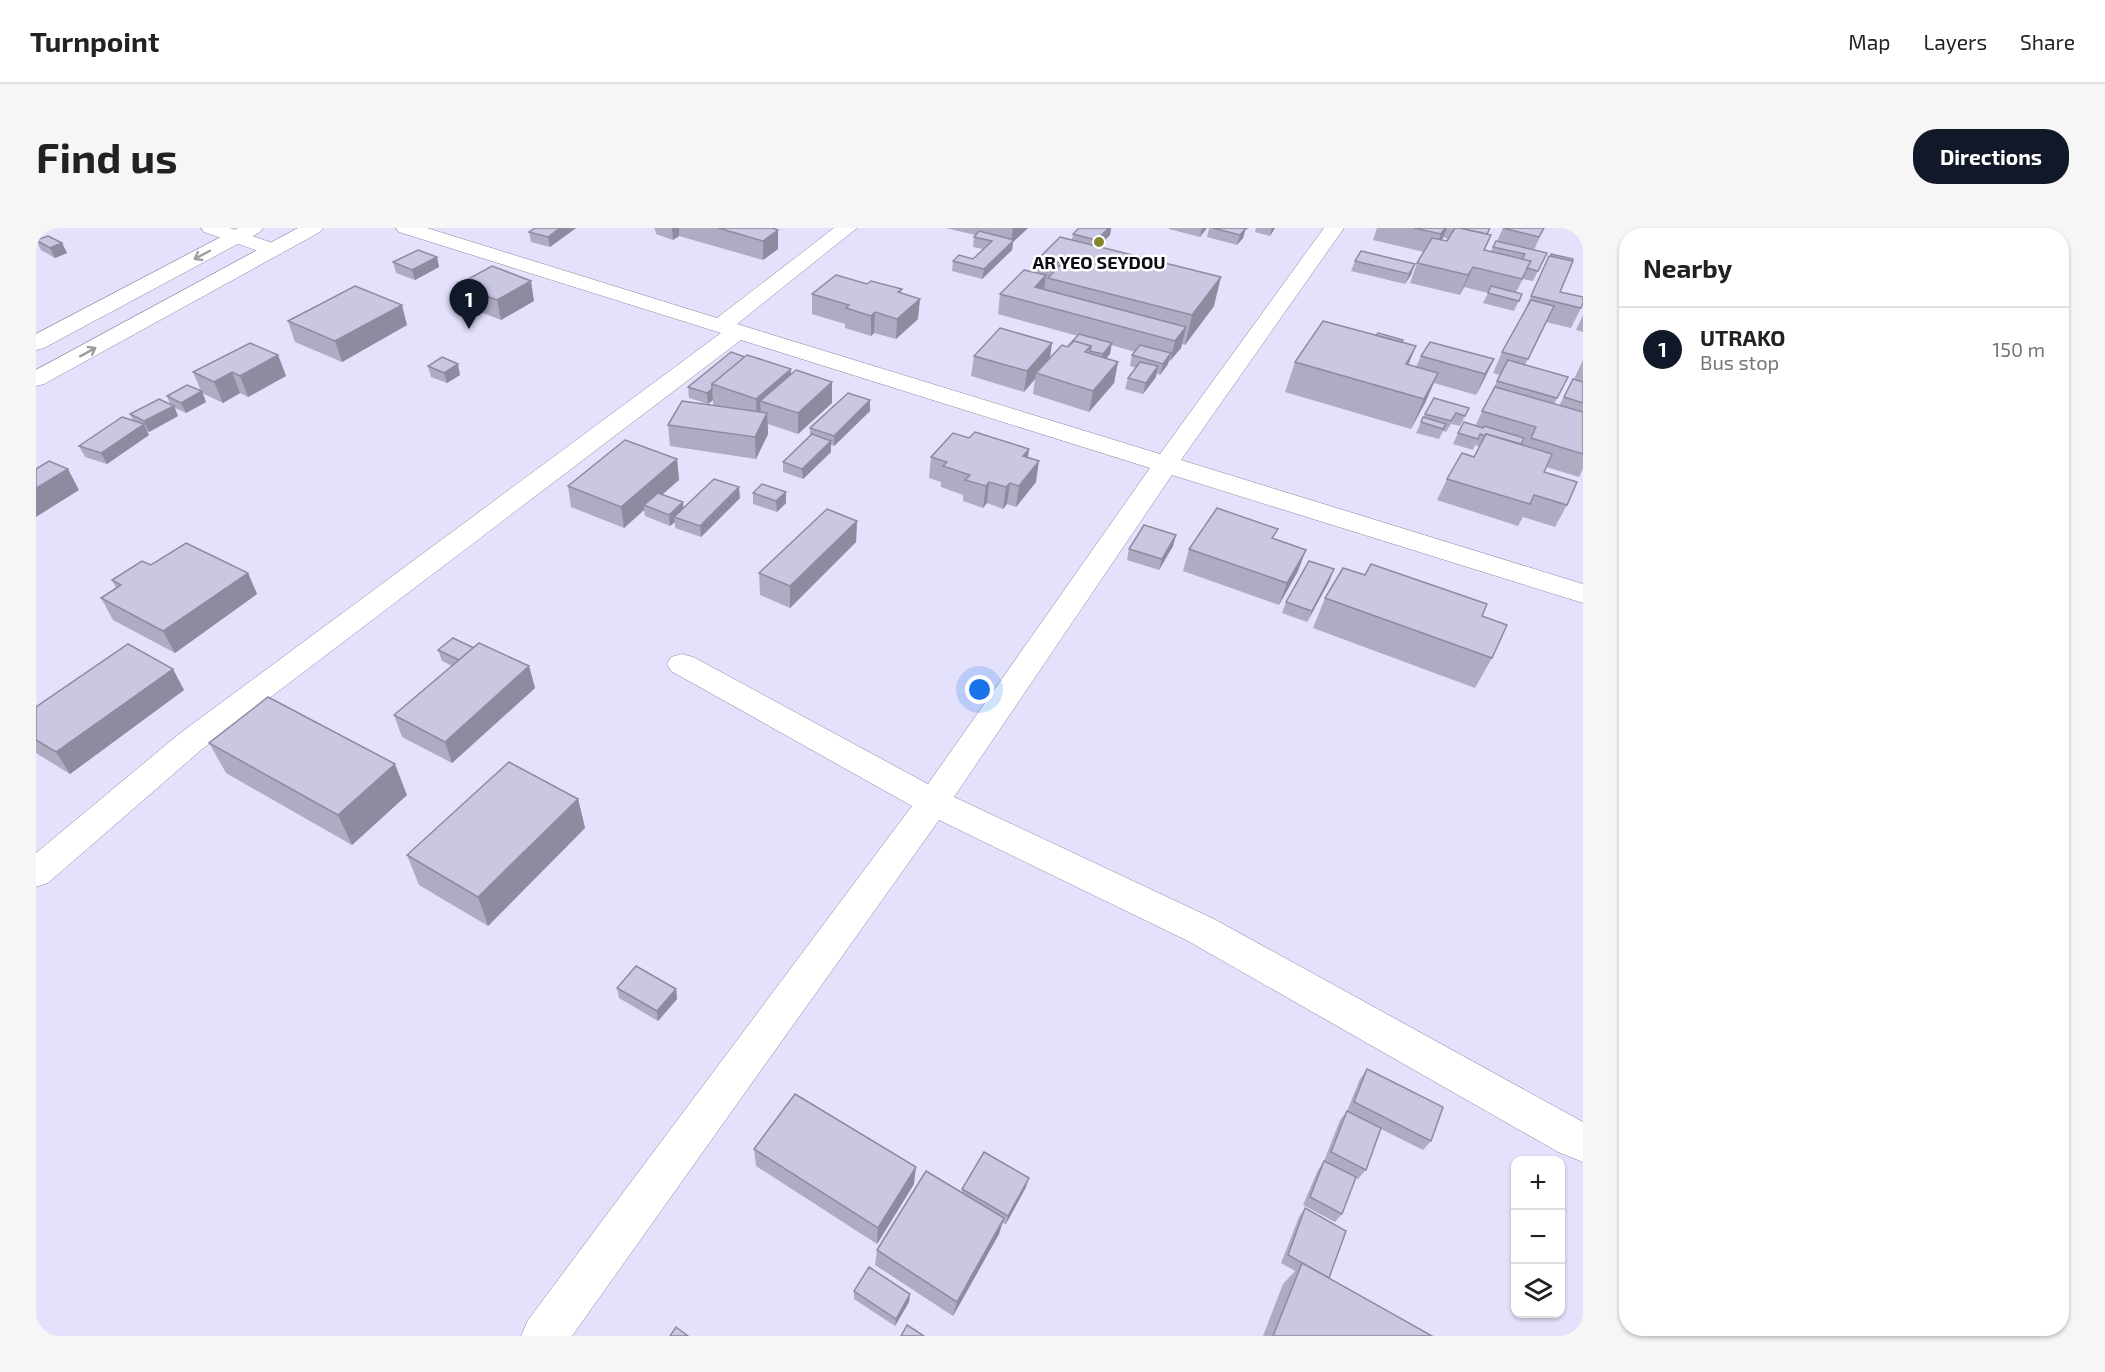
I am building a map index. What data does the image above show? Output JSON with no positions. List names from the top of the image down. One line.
{"places":["AR YEO SEYDOU"],"page":{"header":"Turnpoint","nav":["Map","Layers","Share"],"buttons":"Directions","title":"Find us","heading":"Nearby","pins":"1","list":[{"mark":"1","name":"UTRAKO","note":"Bus stop","value":"150 m"}],"map_buttons":["+","−"]}}
